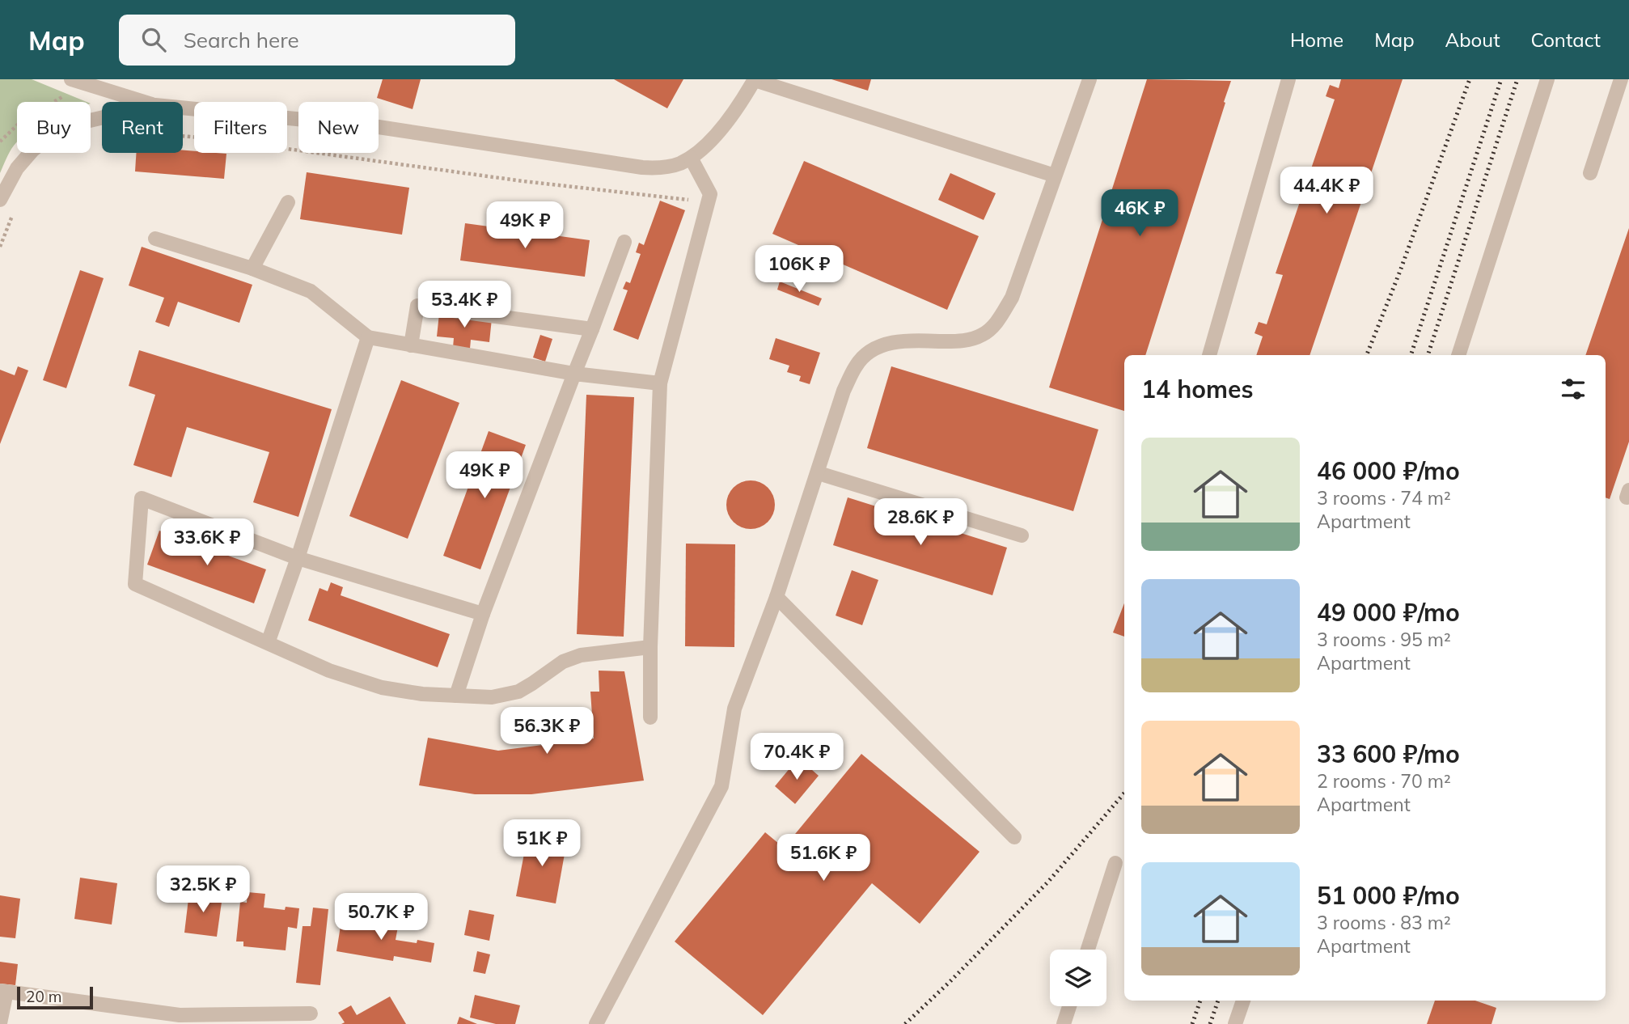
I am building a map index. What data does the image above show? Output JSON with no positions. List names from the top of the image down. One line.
{"scale_bar":"20 m","page":{"header":"Map","search":"Search here","nav":["Home","Map","About","Contact"],"chip":["Buy","Rent","Filters","New"],"price":["44.4K ₽","46K ₽","49K ₽","106K ₽","53.4K ₽","49K ₽","28.6K ₽","33.6K ₽","56.3K ₽","70.4K ₽","51K ₽","51.6K ₽","32.5K ₽","50.7K ₽"],"heading":"14 homes","list":[{"name":"46 000 ₽/mo","note":"3 rooms · 74 m² · Apartment"},{"name":"49 000 ₽/mo","note":"3 rooms · 95 m² · Apartment"},{"name":"33 600 ₽/mo","note":"2 rooms · 70 m² · Apartment"},{"name":"51 000 ₽/mo","note":"3 rooms · 83 m² · Apartment"}],"scale":"20 m"}}
